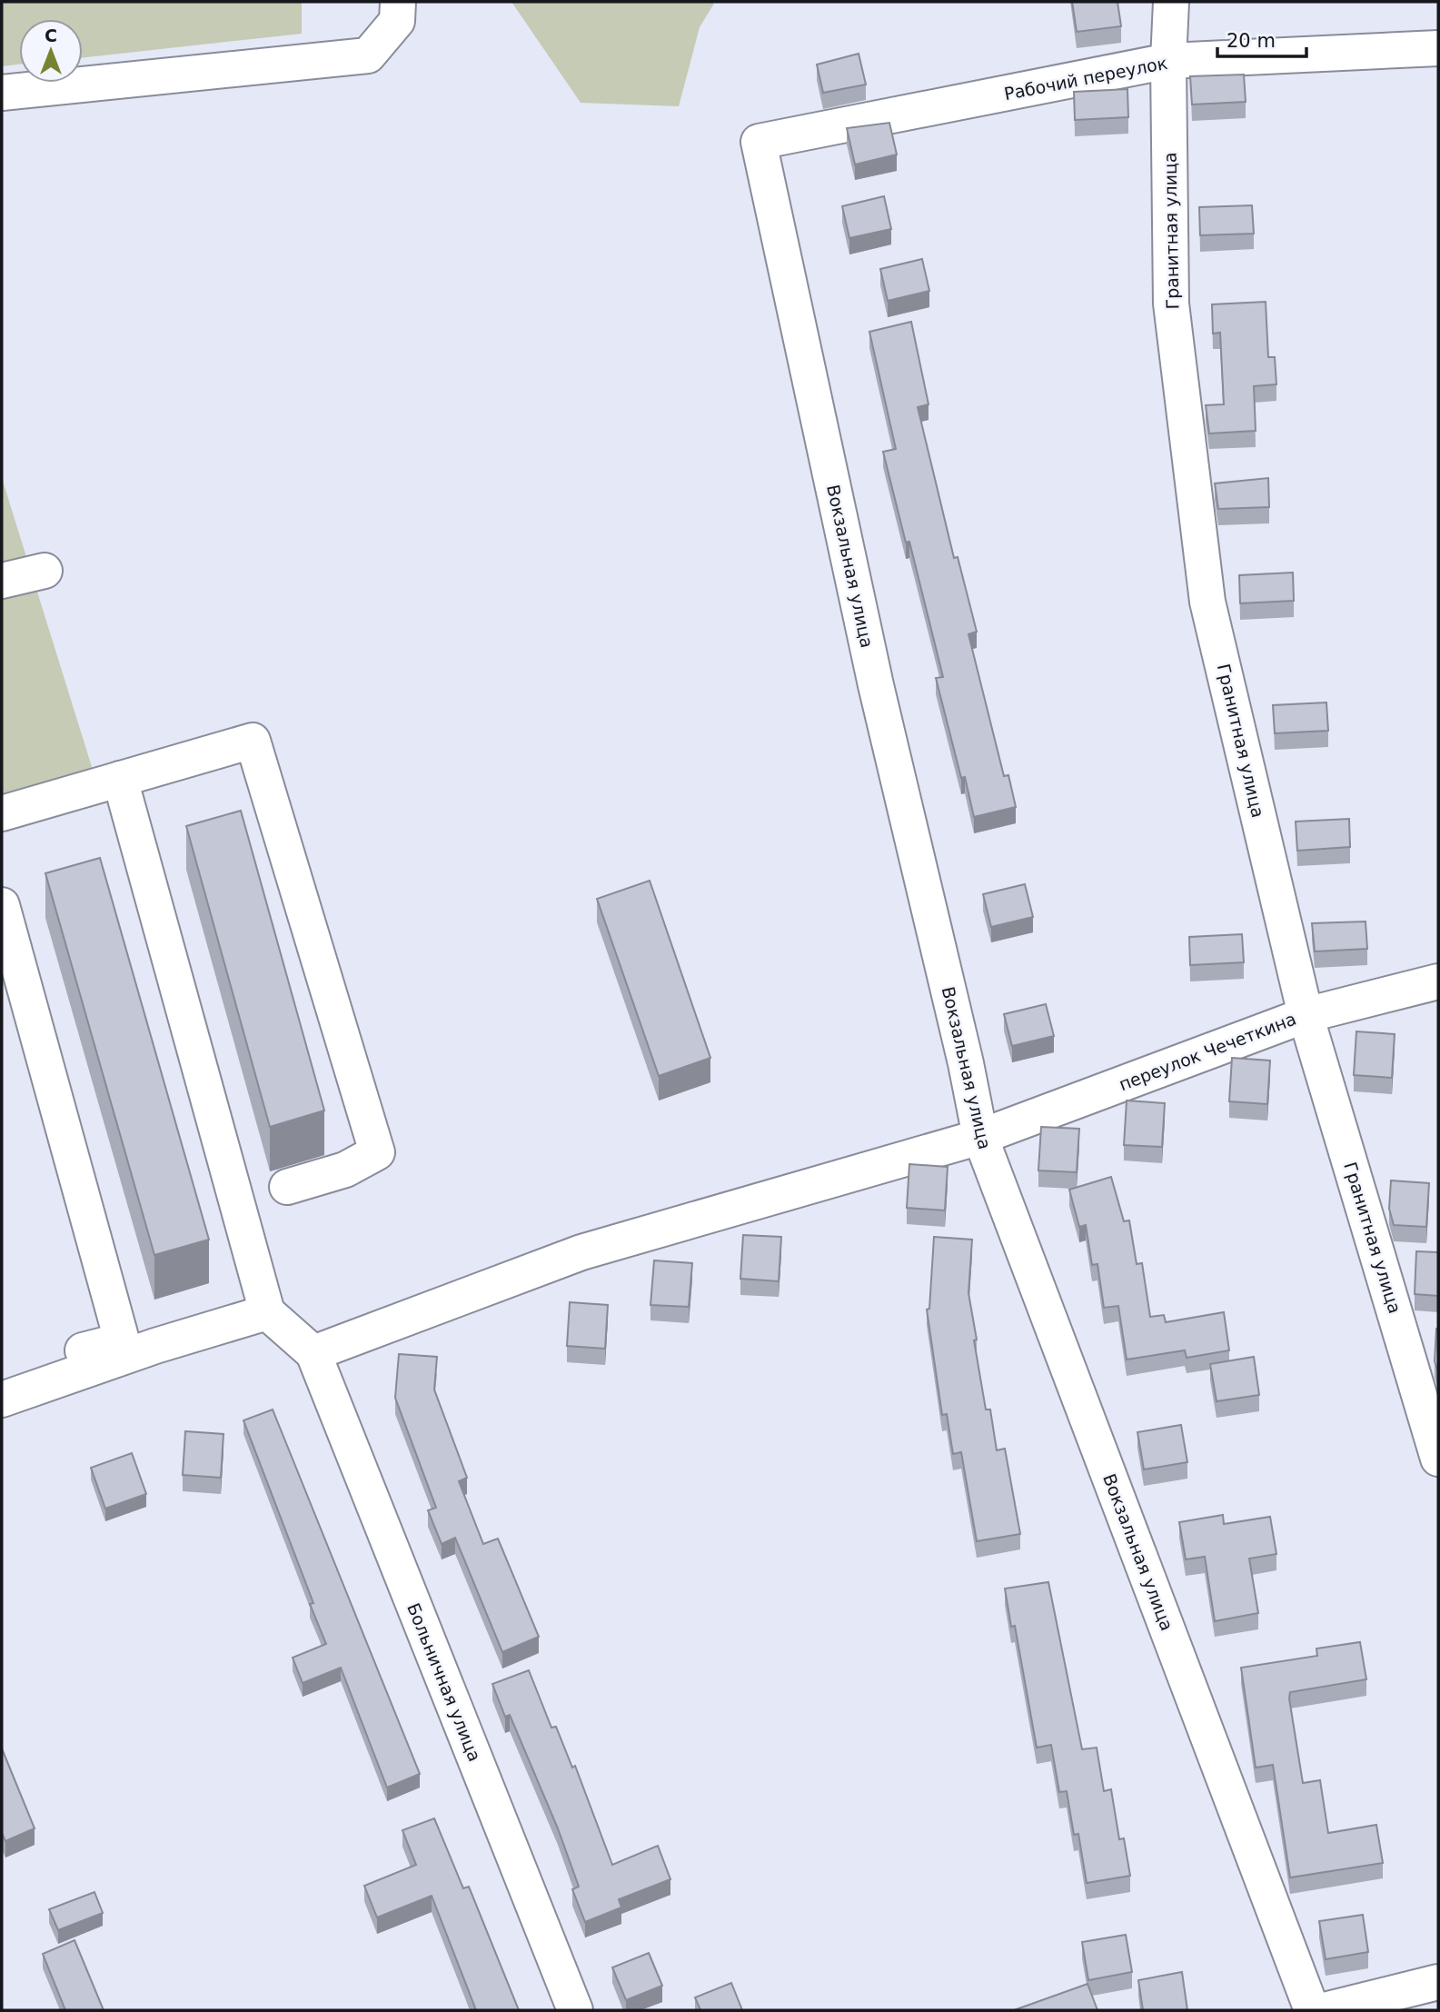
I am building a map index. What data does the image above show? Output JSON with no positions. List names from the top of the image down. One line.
{"streets":{"street":["Рабочий переулок","Гранитная улица","Вокзальная улица","переулок Чечеткина","Больничная улица"]},"crossings":[["Рабочий переулок","Гранитная улица"],["Рабочий переулок","Вокзальная улица"],["Гранитная улица","переулок Чечеткина"],["Вокзальная улица","переулок Чечеткина"],["переулок Чечеткина","Больничная улица"]],"scale_bar":"20 m","north":"top"}
